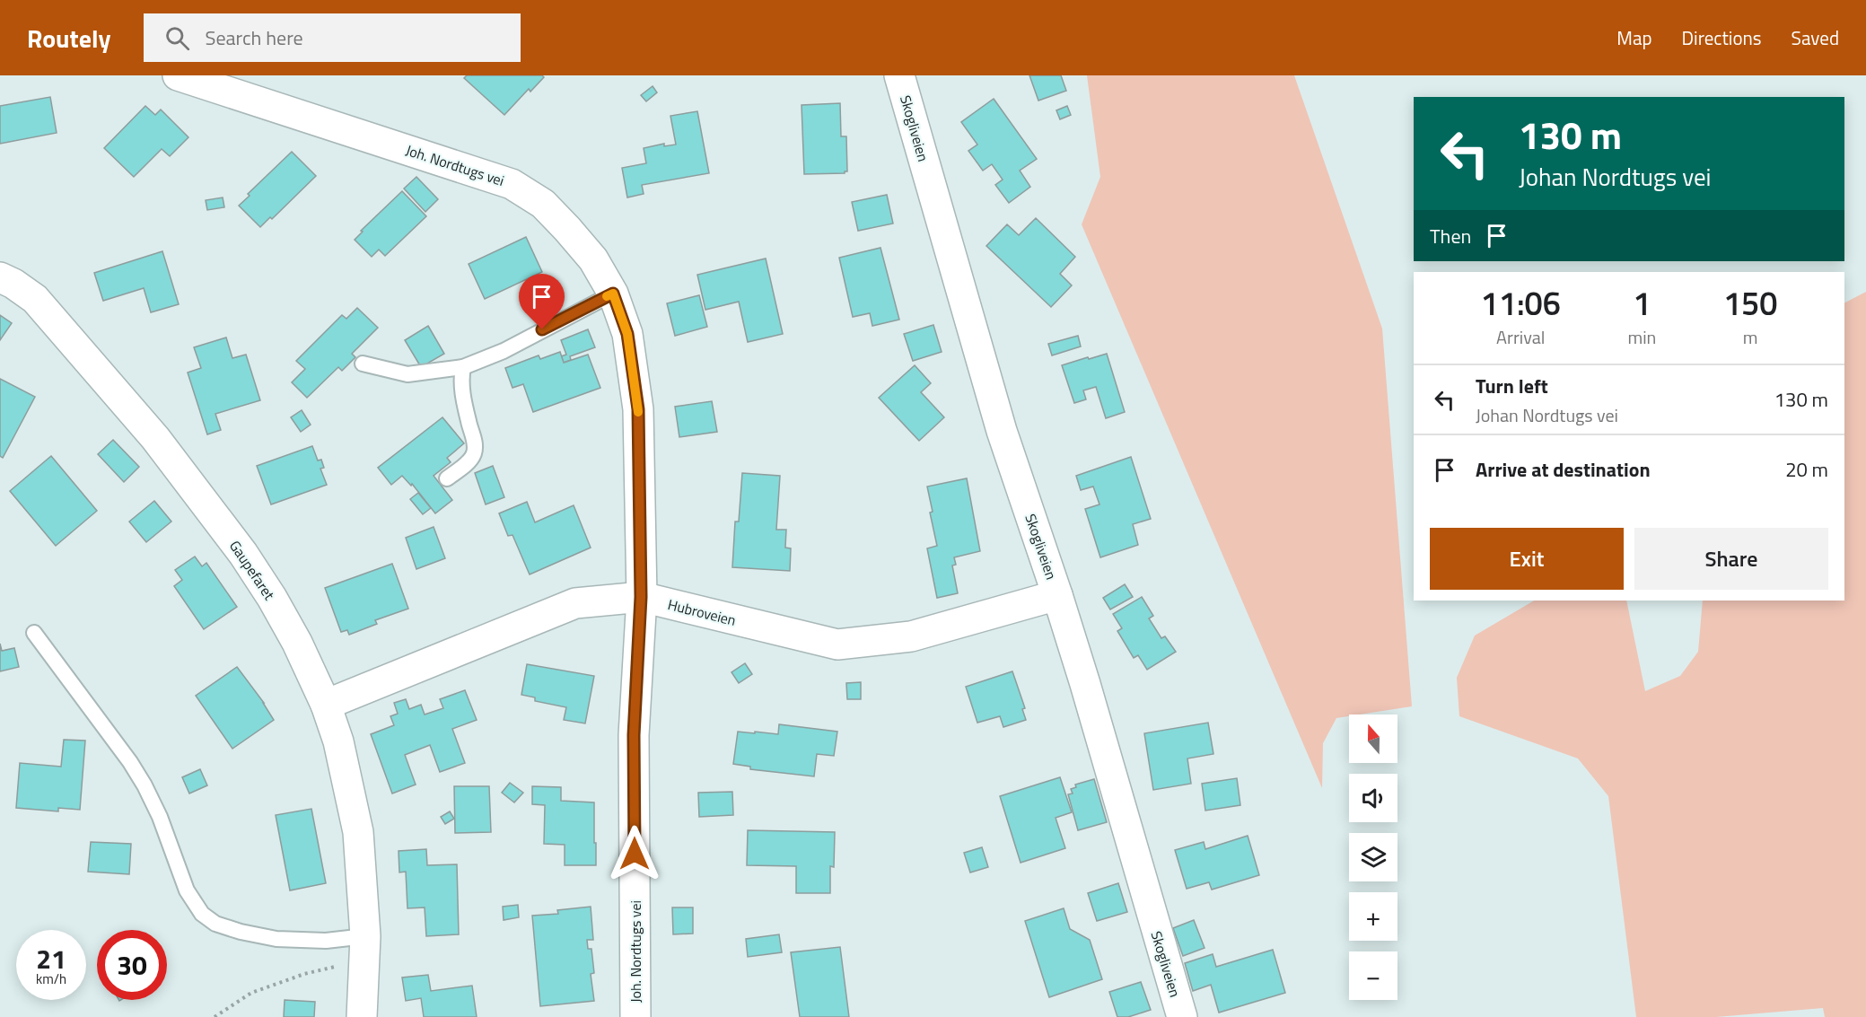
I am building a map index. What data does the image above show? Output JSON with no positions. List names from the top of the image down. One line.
{"streets":{"street":["Skogliveien","Joh. Nordtugs vei","Gaupefaret","Hubroveien"]},"crossings":[["Skogliveien","Hubroveien"],["Joh. Nordtugs vei","Hubroveien"],["Gaupefaret","Hubroveien"]],"north":"top","page":{"header":"Routely","search":"Search here","nav":["Map","Directions","Saved"],"turn":["130 m","Johan Nordtugs vei"],"then":"Then","eta":["11:06","Arrival","1","min","150","m"],"list":[{"name":"Turn left","note":"Johan Nordtugs vei","value":"130 m"},{"name":"Arrive at destination","value":"20 m"}],"buttons":["Exit","Share"],"map_buttons":["+","−"],"speed":"21 km/h","limit":"30"}}
